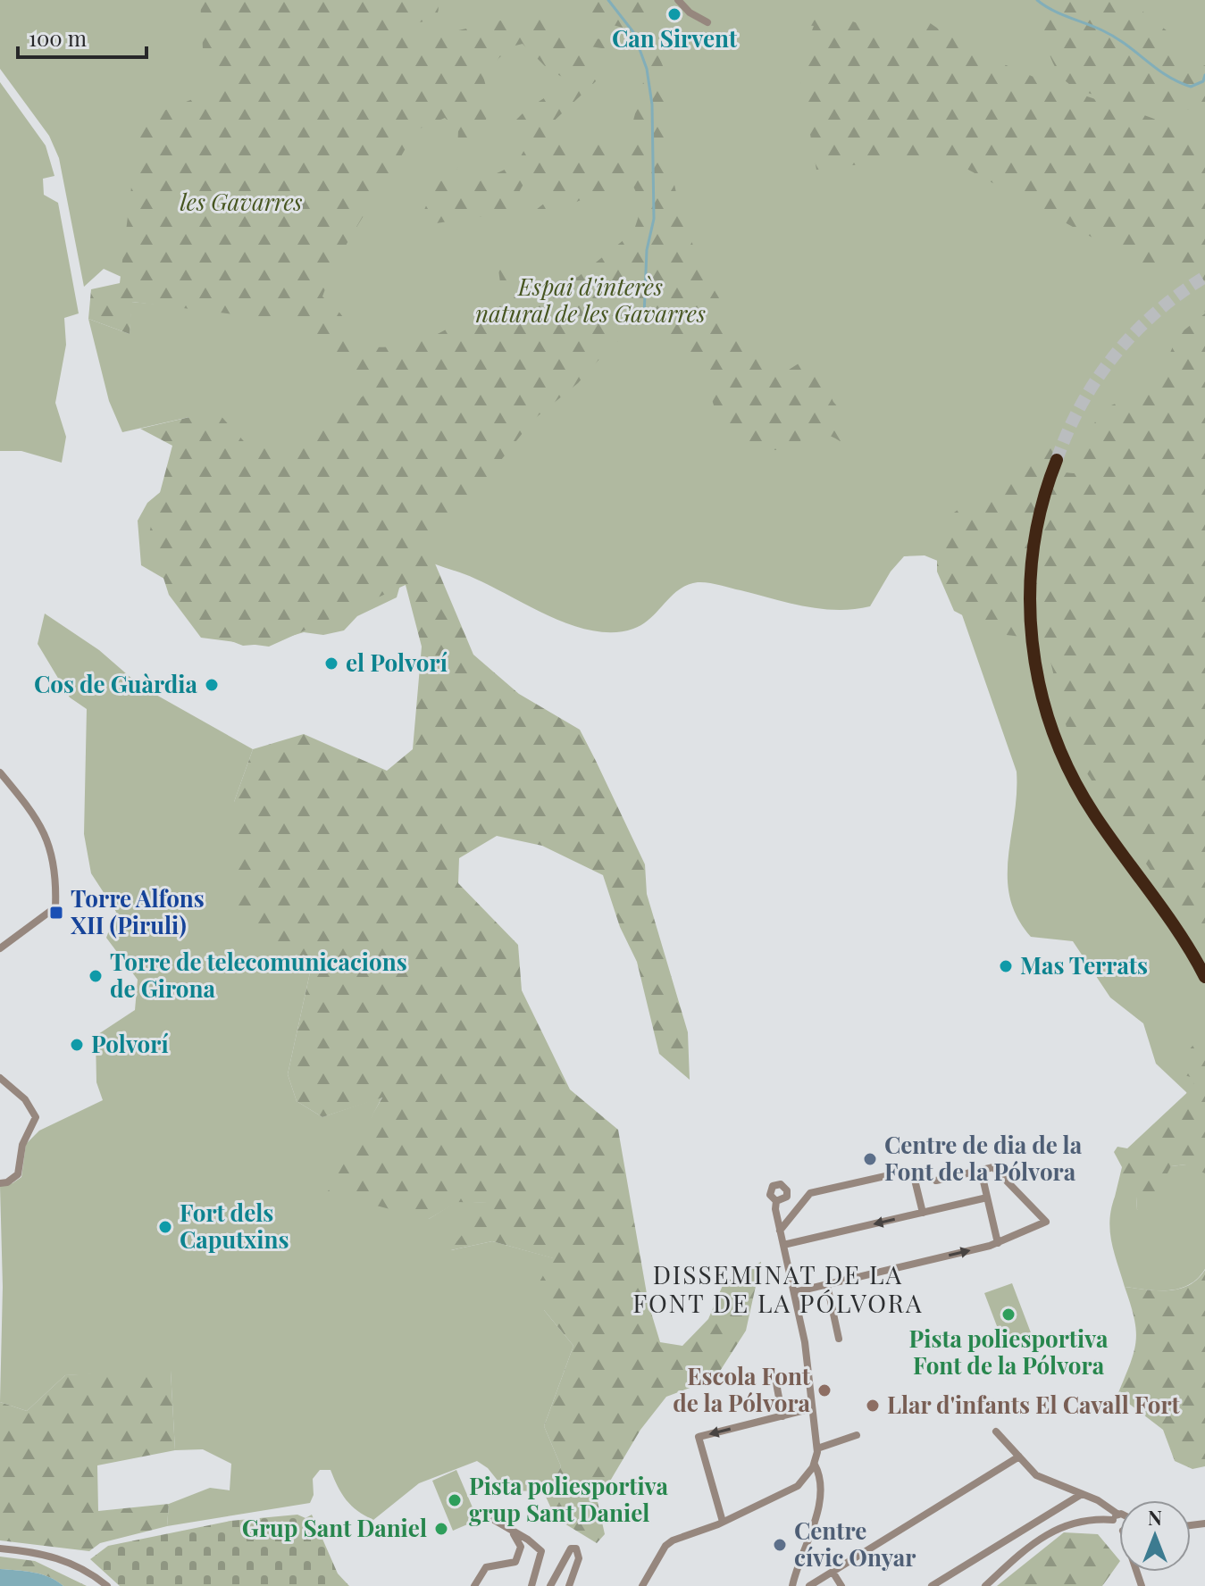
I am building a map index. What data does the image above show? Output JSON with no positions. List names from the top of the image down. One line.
{"districts":["DISSEMINAT DE LA FONT DE LA PÓLVORA"],"parks":["les Gavarres","Espai d'interès natural de les Gavarres"],"places":{"other":["Can Sirvent","el Polvorí","Cos de Guàrdia","Mas Terrats","Torre de telecomunicacions de Girona","Polvorí","Centre de dia de la Font de la Pólvora","Fort dels Caputxins","Pista poliesportiva Font de la Pólvora","Escola Font de la Pólvora","Llar d'infants El Cavall Fort","Pista poliesportiva grup Sant Daniel","Grup Sant Daniel","Centre cívic Onyar"],"transit":["Torre Alfons XII (Piruli)"]},"scale_bar":"100 m","north":"top"}
